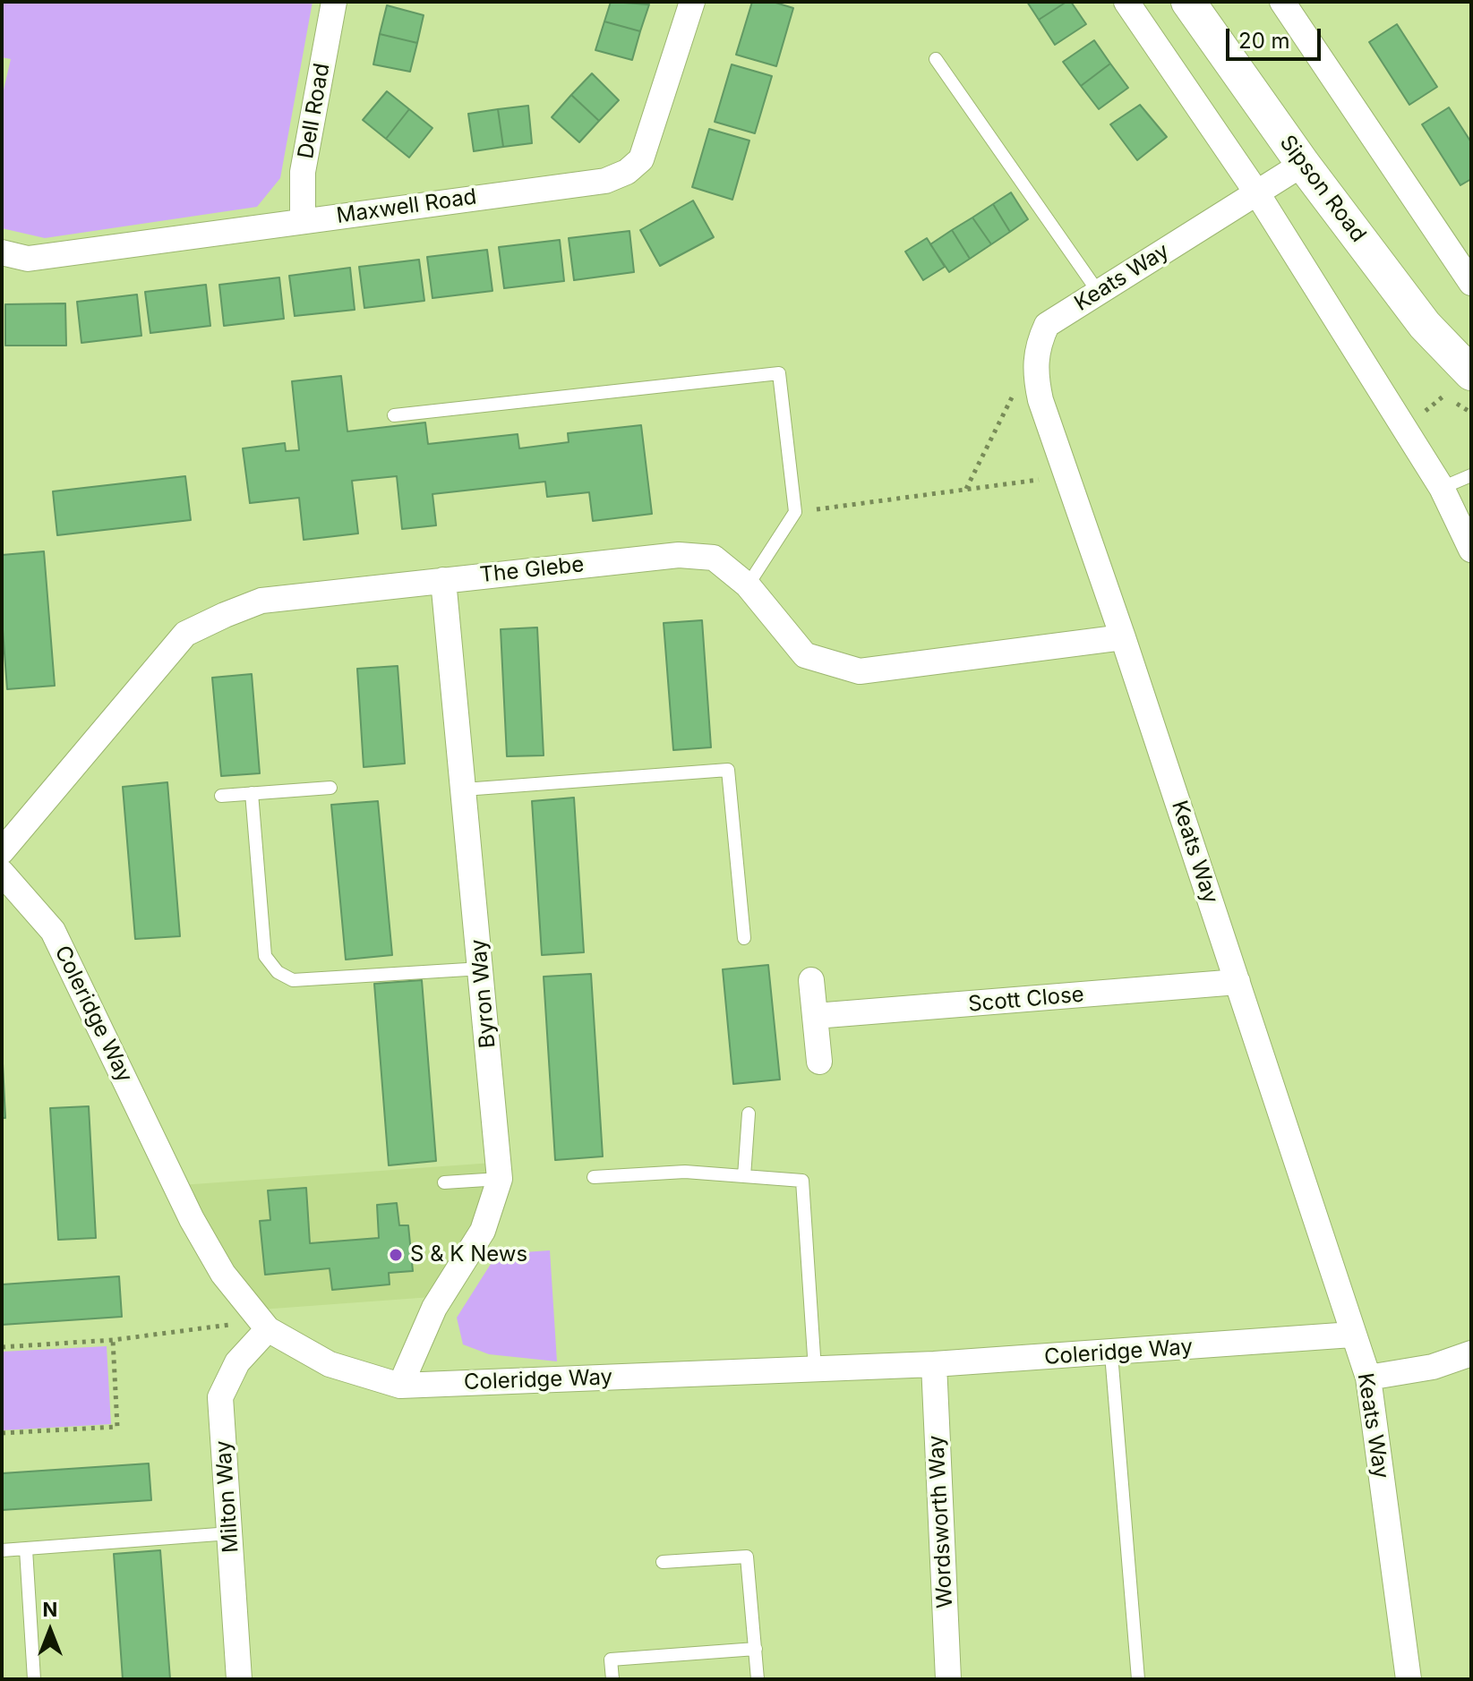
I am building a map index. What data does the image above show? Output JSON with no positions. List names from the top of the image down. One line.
{"streets":{"street":["Dell Road","Sipson Road","Maxwell Road","Keats Way","The Glebe","Byron Way","Scott Close","Coleridge Way","Milton Way","Wordsworth Way"]},"crossings":[["Dell Road","Maxwell Road"],["Sipson Road","Keats Way"],["Keats Way","The Glebe"],["Keats Way","Scott Close"],["Keats Way","Coleridge Way"],["The Glebe","Byron Way"],["Byron Way","Coleridge Way"],["Coleridge Way","Milton Way"],["Coleridge Way","Wordsworth Way"]],"places":["S & K News"],"scale_bar":"20 m","north":"top"}
